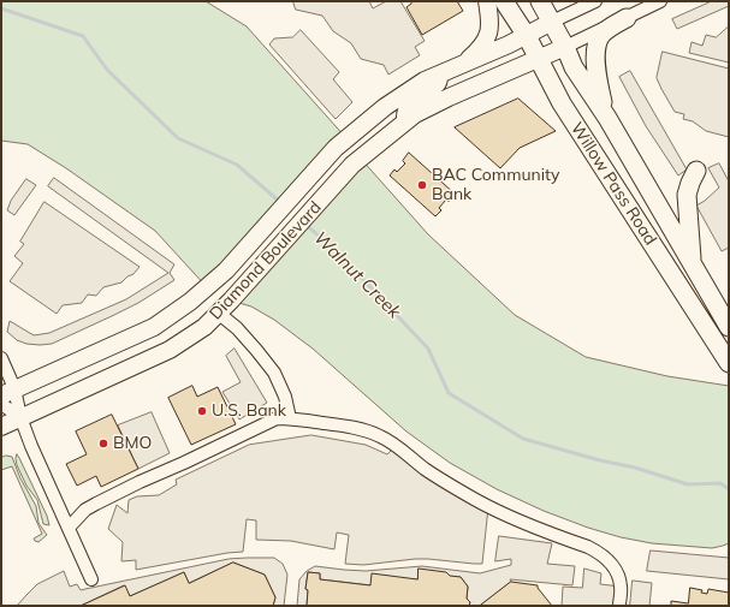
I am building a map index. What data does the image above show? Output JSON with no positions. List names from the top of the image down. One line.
{"streets":{"main road":["Willow Pass Road","Diamond Boulevard"]},"crossings":[["Willow Pass Road","Diamond Boulevard"]],"water":["Walnut Creek"],"places":["BAC Community Bank","U.S. Bank","BMO"]}
